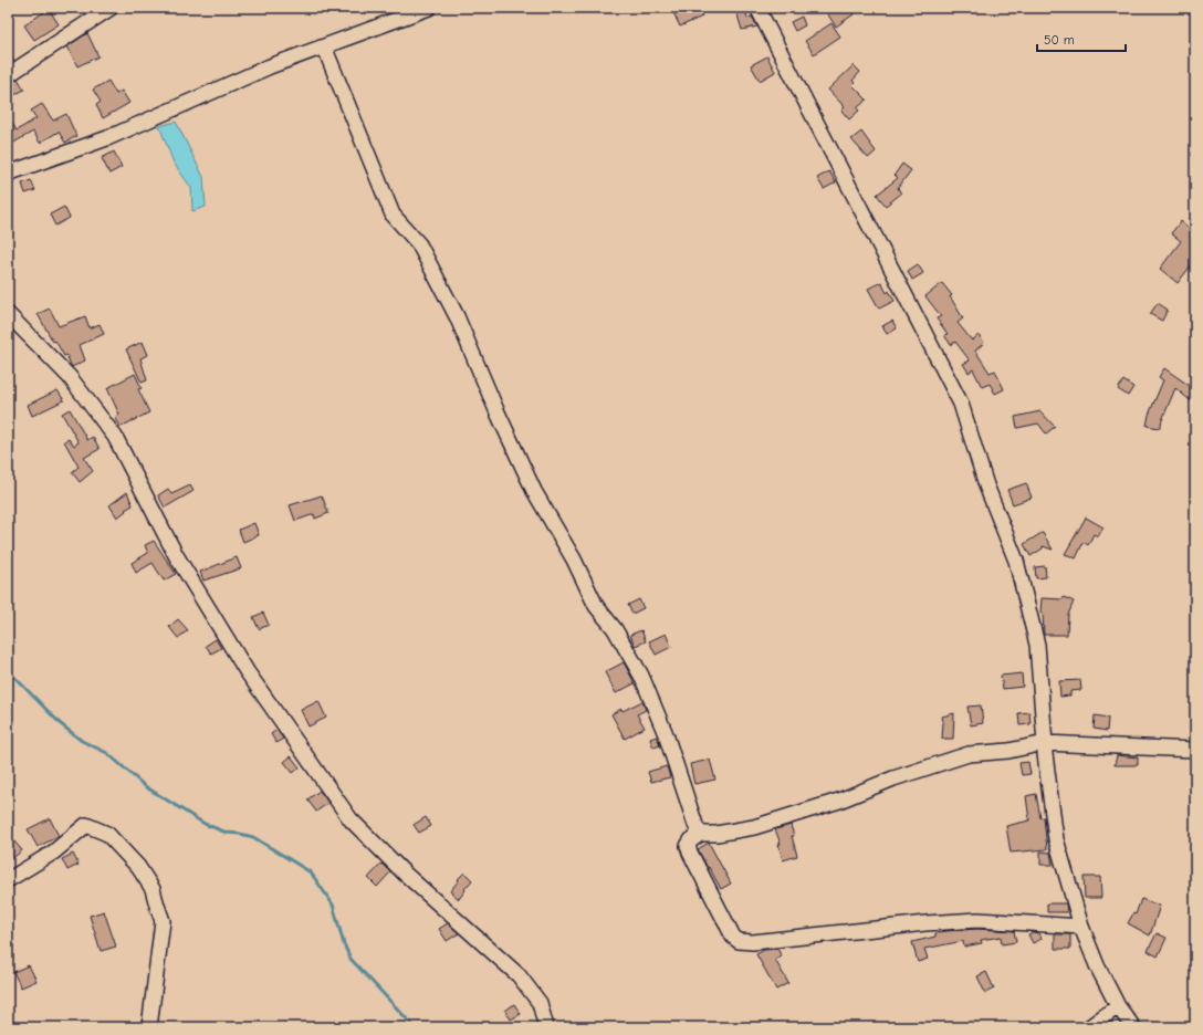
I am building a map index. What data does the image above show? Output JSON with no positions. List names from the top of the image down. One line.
{"scale_bar":"50 m"}
